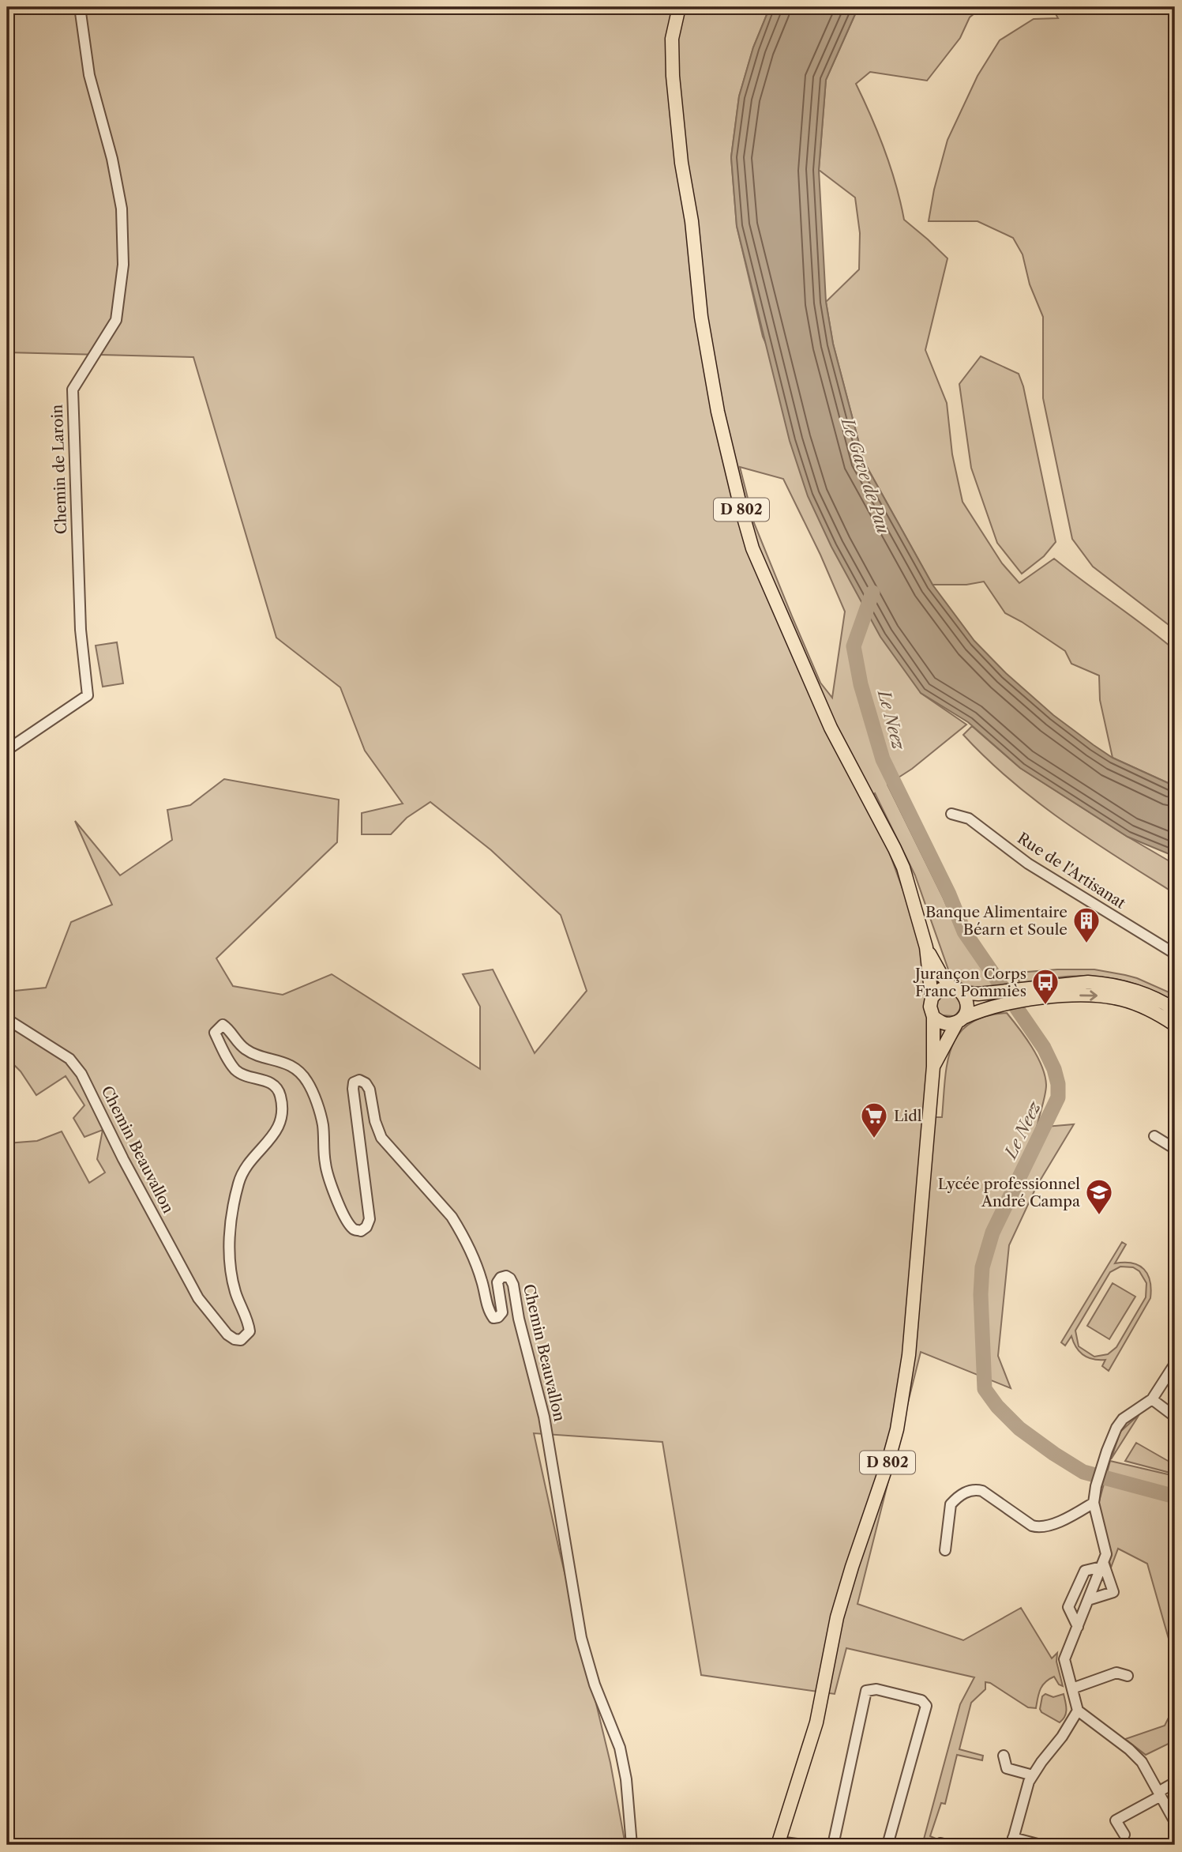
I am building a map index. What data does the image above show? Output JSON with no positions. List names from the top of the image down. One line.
{"streets":{"main road":["D 802"],"street":["Chemin de Laroin","Rue de l'Artisanat","Chemin Beauvallon"]},"water":["Le Gave de Pau","Le Neez"],"places":{"building":["Banque Alimentaire Béarn et Soule"],"bus stop":["Jurançon Corps Franc Pommiès"],"supermarket":["Lidl"],"school or university":["Lycée professionnel André Campa"]}}
